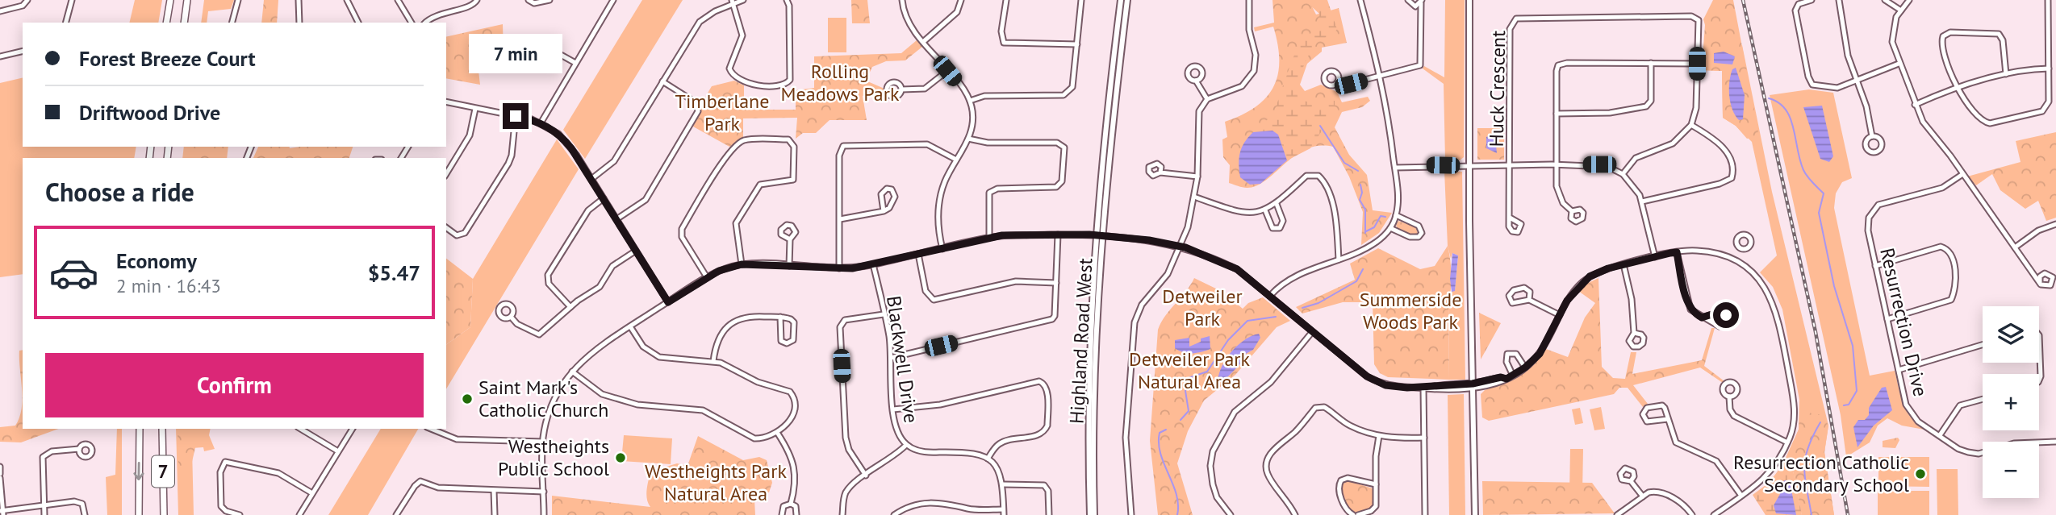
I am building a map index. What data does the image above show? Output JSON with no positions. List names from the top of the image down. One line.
{"streets":{"highway":["7"],"main road":["Highland Road West"],"street":["Huck Crescent","Resurrection Drive","Blackwell Drive"]},"parks":["Rolling Meadows Park","Timberlane Park","Detweiler Park","Summerside Woods Park","Detweiler Park Natural Area","Westheights Park Natural Area"],"places":["Saint Mark's Catholic Church","Westheights Public School","Resurrection Catholic Secondary School"],"page":{"banner":["Forest Breeze Court","Driftwood Drive"],"bubble":"7 min","heading":"Choose a ride","list":[{"name":"Economy","note":"2 min · 16:43","value":"$5.47"}],"map_buttons":["+","−"],"buttons":"Confirm"}}
